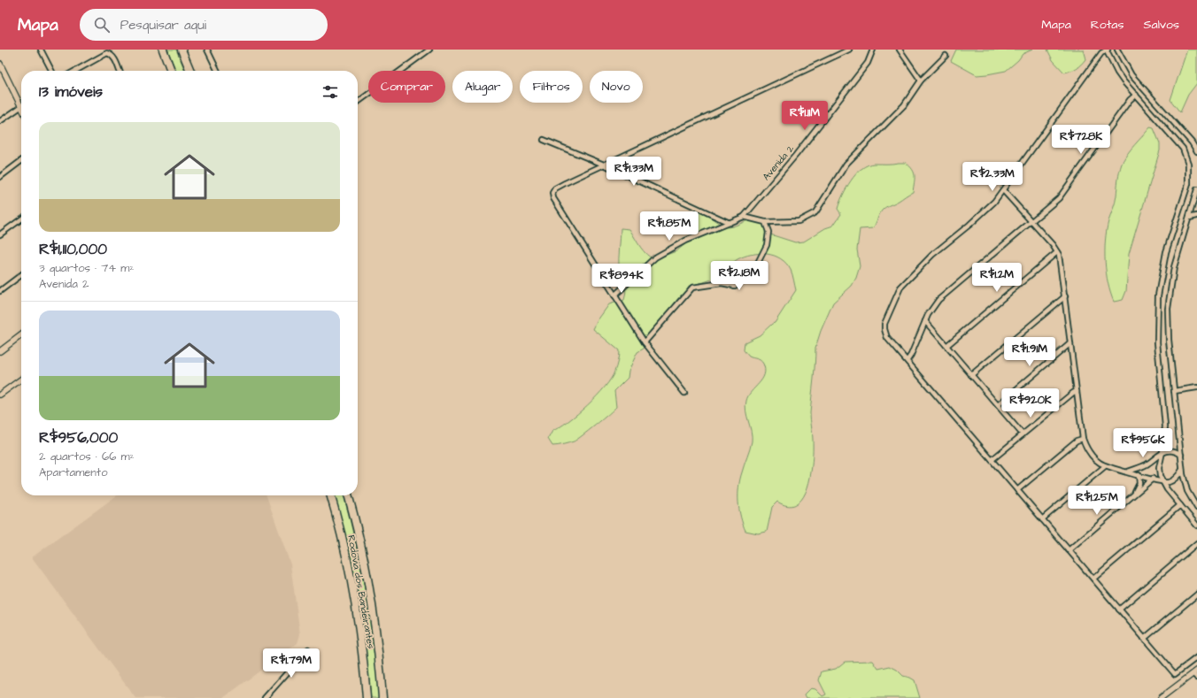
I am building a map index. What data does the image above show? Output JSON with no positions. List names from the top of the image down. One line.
{"streets":{"highway":["Rodovia dos Bandeirantes"],"street":["Avenida 2"]},"page":{"header":"Mapa","search":"Pesquisar aqui","nav":["Mapa","Rotas","Salvos"],"chip":["Comprar","Alugar","Filtros","Novo"],"heading":"13 imóveis","price":["R$1.11M","R$728K","R$1.33M","R$2.33M","R$1.85M","R$2.18M","R$1.2M","R$894K","R$1.91M","R$920K","R$956K","R$1.25M","R$1.79M"],"list":[{"name":"R$1,110,000","note":"3 quartos · 74 m² · Avenida 2"},{"name":"R$956,000","note":"2 quartos · 66 m² · Apartamento"}]}}
